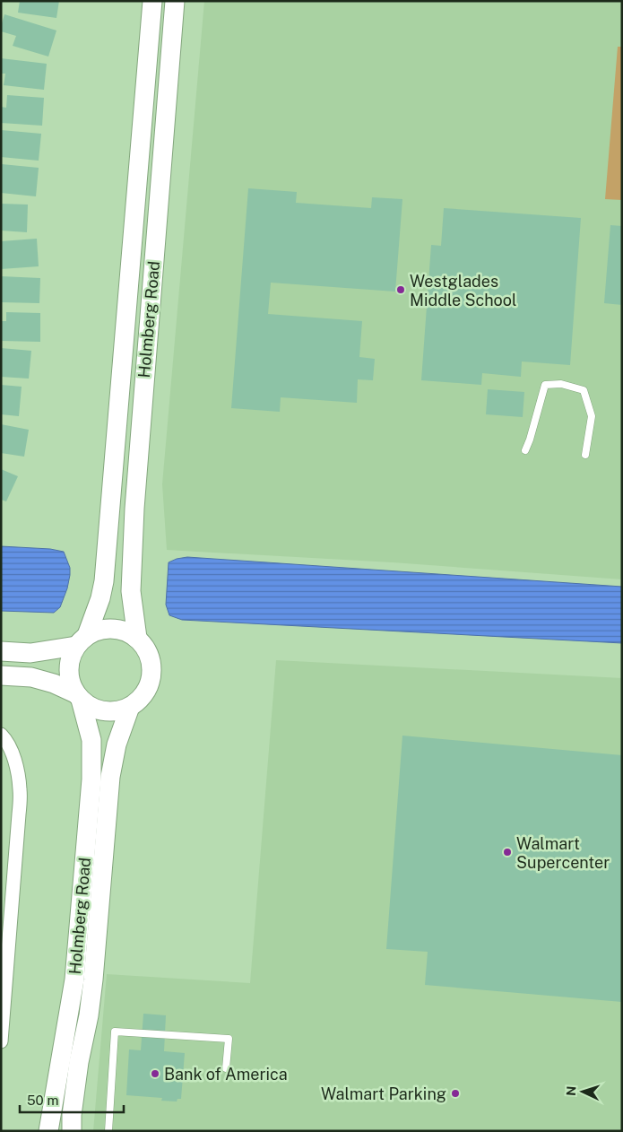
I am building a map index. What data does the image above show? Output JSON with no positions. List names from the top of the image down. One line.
{"streets":{"street":["Holmberg Road"]},"places":["Westglades Middle School","Walmart Supercenter","Bank of America","Walmart Parking"],"scale_bar":"50 m","north":"left"}
